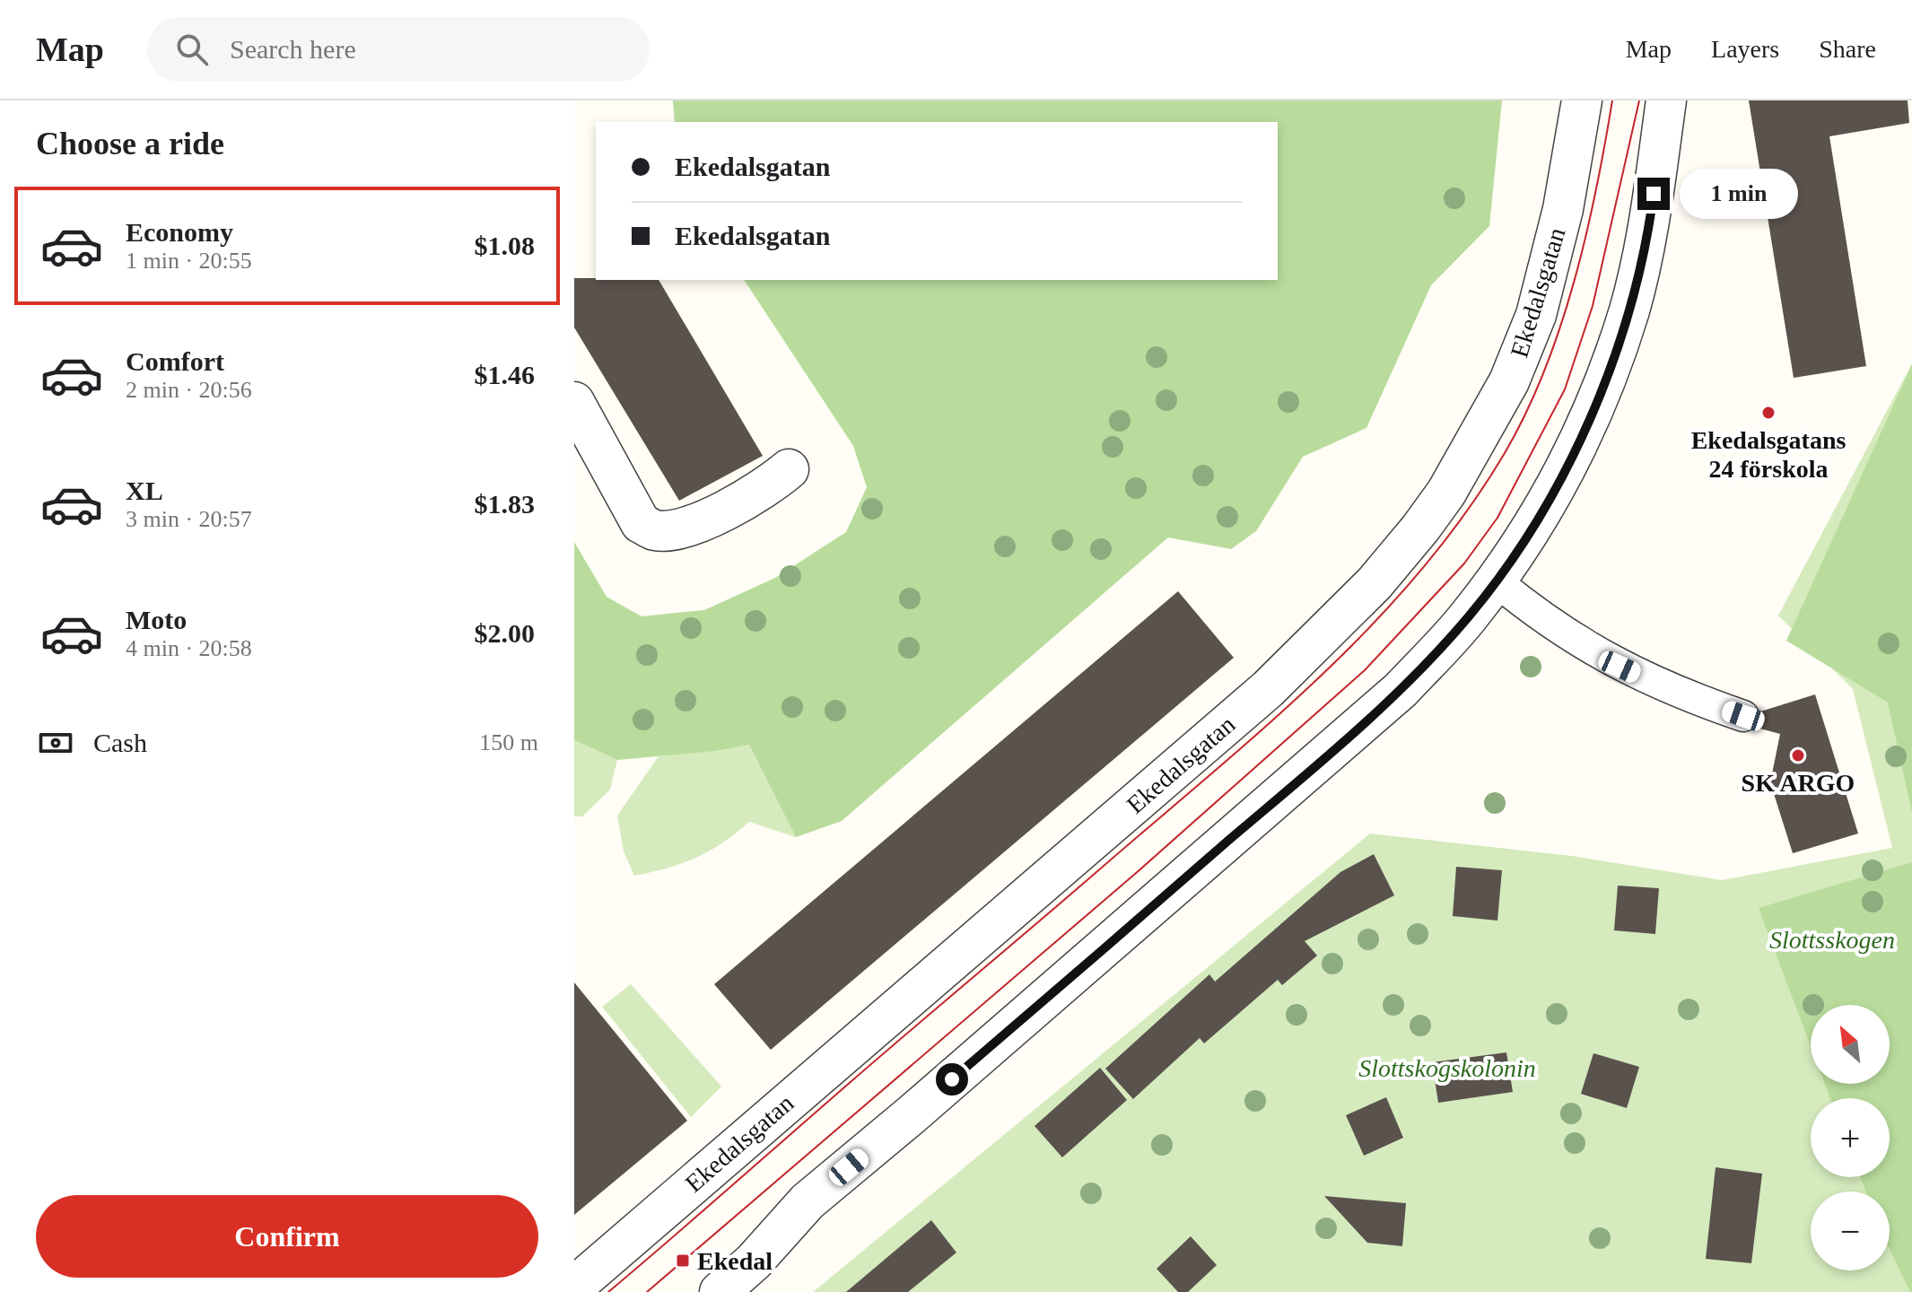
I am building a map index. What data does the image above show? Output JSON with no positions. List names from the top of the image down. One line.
{"streets":{"street":["Ekedalsgatan"]},"parks":["Slottsskogen","Slottskogskolonin"],"places":{"other":["Ekedalsgatans 24 förskola","SK ARGO"],"transit":["Ekedal"]},"north":"top left","page":{"header":"Map","search":"Search here","nav":["Map","Layers","Share"],"heading":"Choose a ride","banner":["Ekedalsgatan","Ekedalsgatan"],"bubble":"1 min","list":[{"name":"Economy","note":"1 min · 20:55","value":"$1.08"},{"name":"Comfort","note":"2 min · 20:56","value":"$1.46"},{"name":"XL","note":"3 min · 20:57","value":"$1.83"},{"name":"Moto","note":"4 min · 20:58","value":"$2.00"}],"pay":["Cash","150 m"],"map_buttons":["+","−"],"buttons":"Confirm"}}
